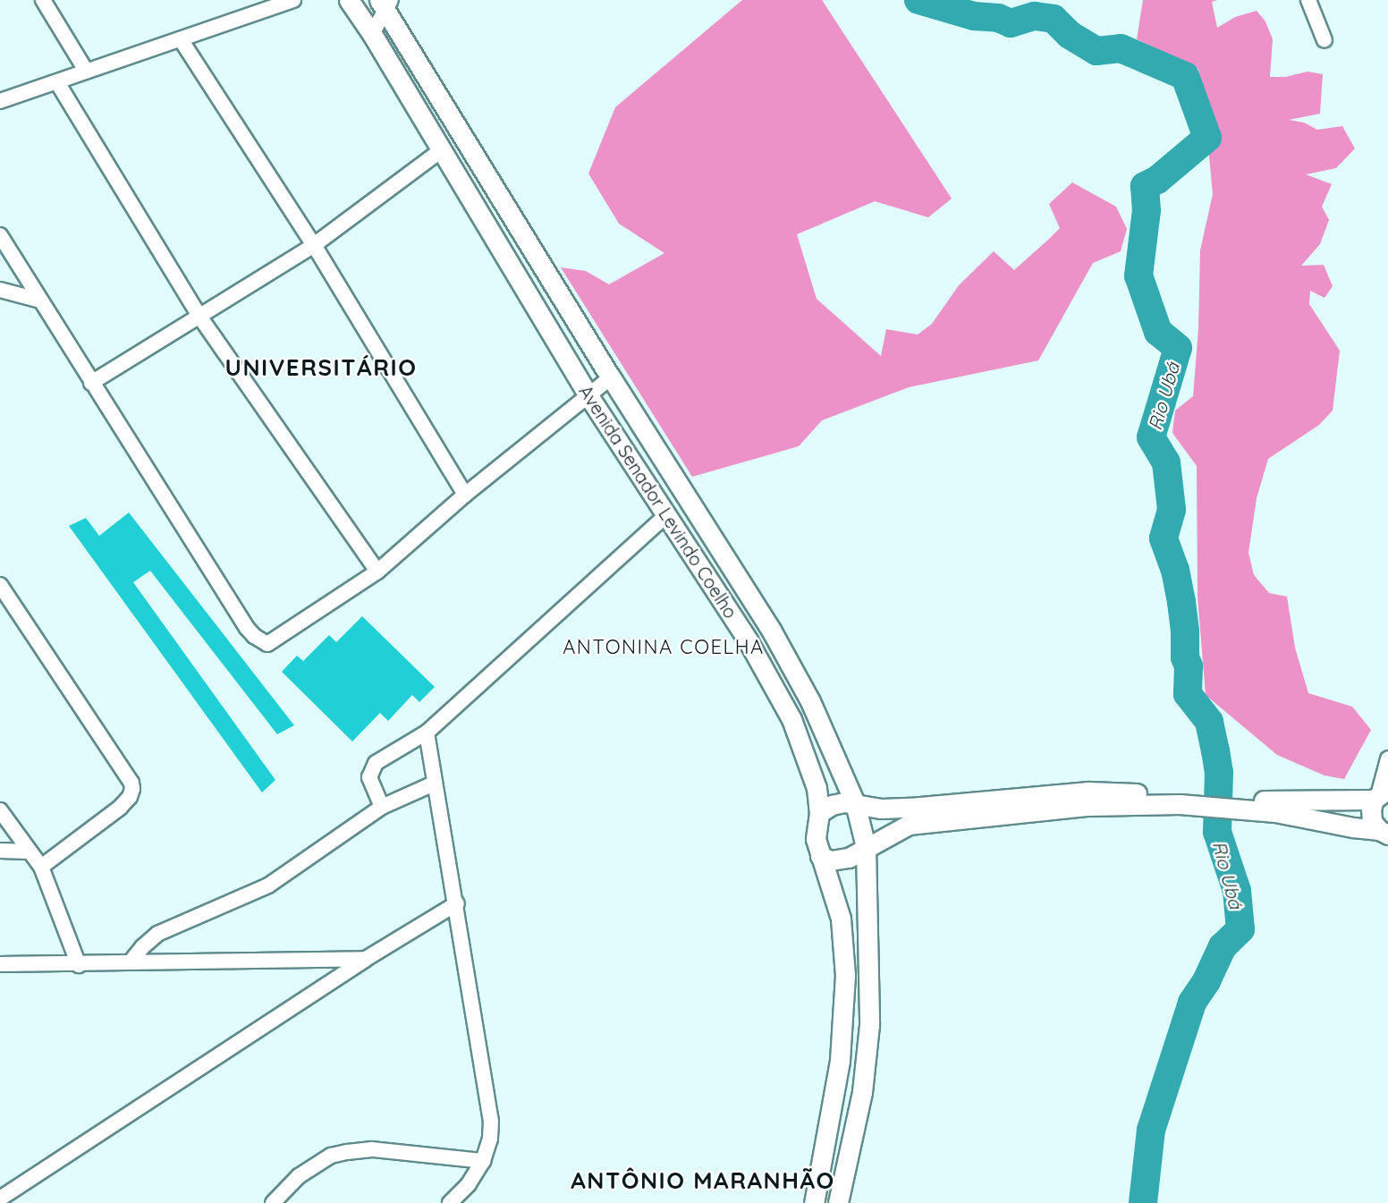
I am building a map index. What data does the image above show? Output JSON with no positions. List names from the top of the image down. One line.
{"streets":{"street":["Avenida Senador Levindo Coelho"]},"districts":["UNIVERSITÁRIO","ANTONINA COELHA","ANTÔNIO MARANHÃO"],"water":["Rio Ubá"]}
